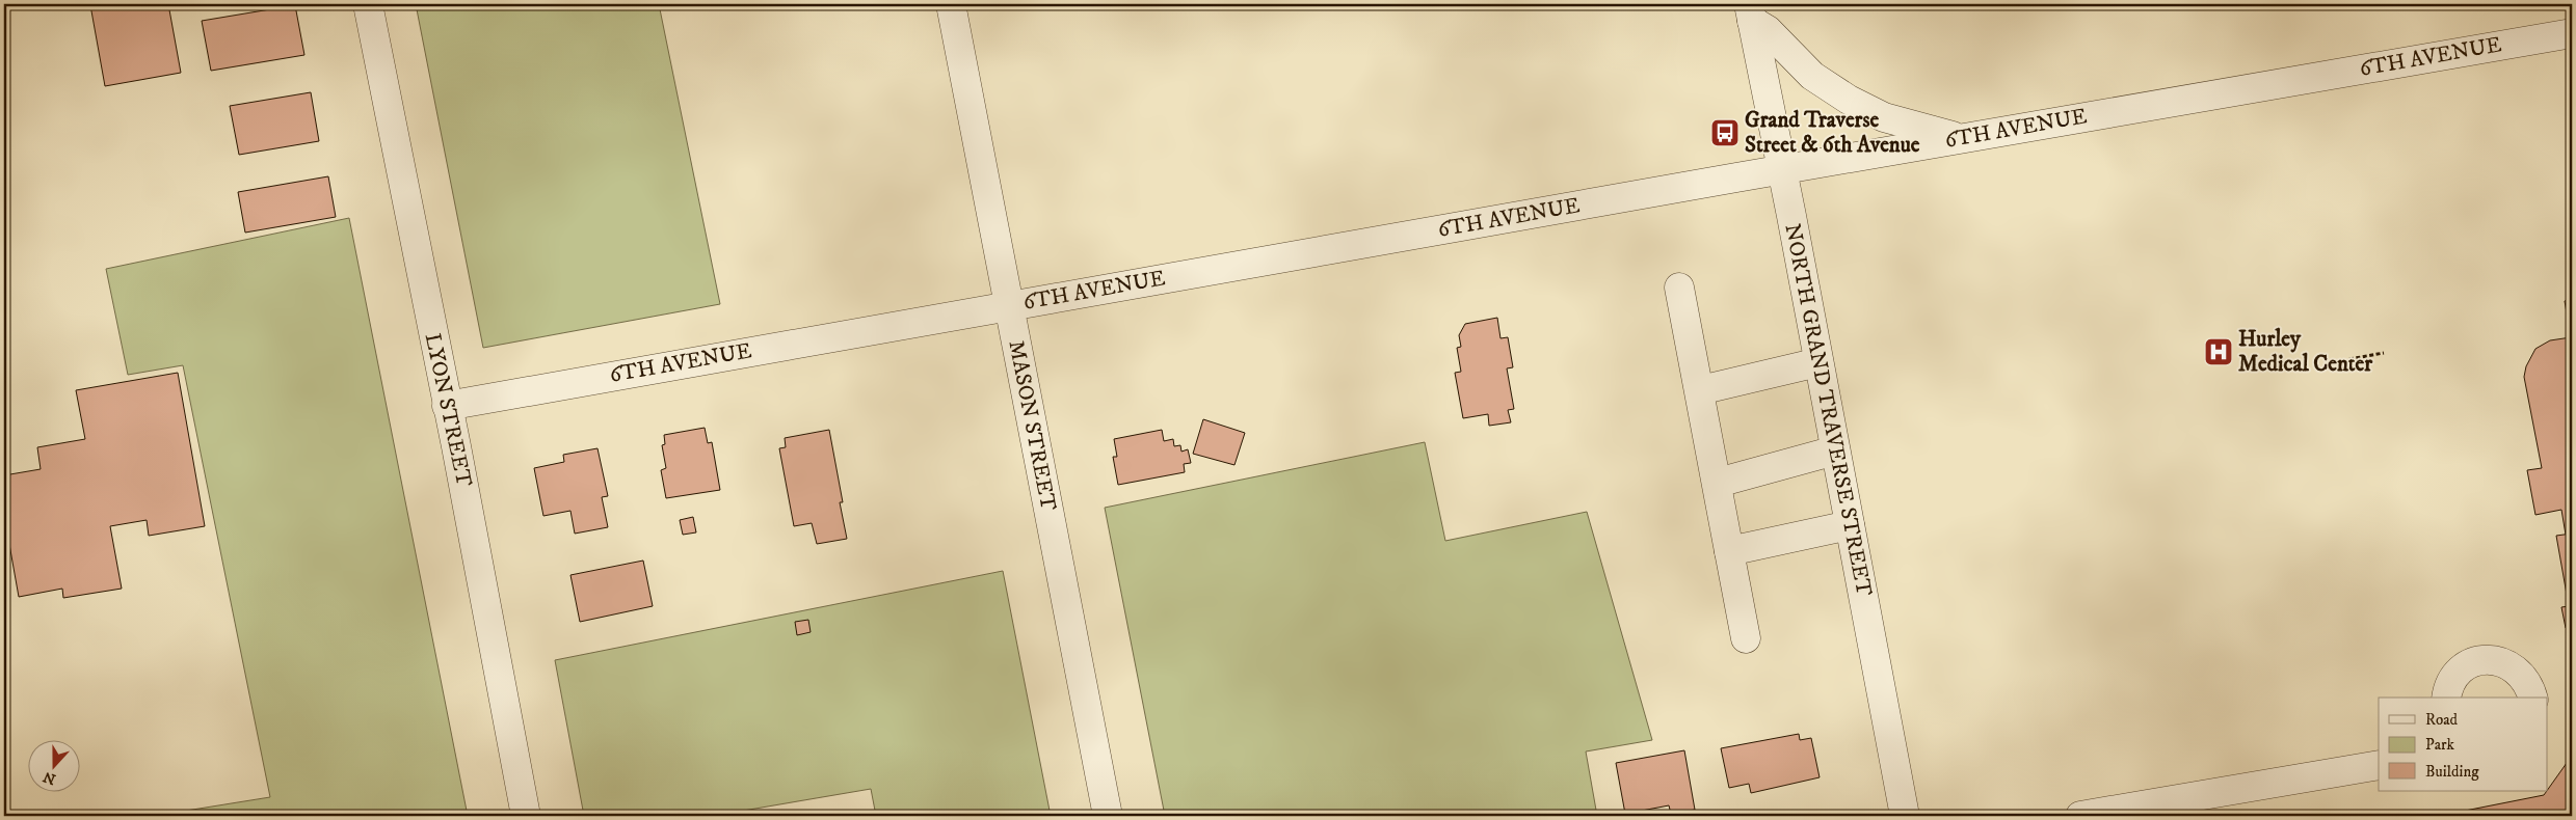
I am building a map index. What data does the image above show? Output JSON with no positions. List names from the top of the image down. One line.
{"streets":{"street":["6TH AVENUE","LYON STREET","NORTH GRAND TRAVERSE STREET","MASON STREET"]},"crossings":[["6TH AVENUE","LYON STREET"],["6TH AVENUE","NORTH GRAND TRAVERSE STREET"],["6TH AVENUE","MASON STREET"]],"places":{"bus stop":["Grand Traverse Street & 6th Avenue"],"hospital":["Hurley Medical Center"]},"legend":["Road","Park","Building"],"north":"bottom"}
